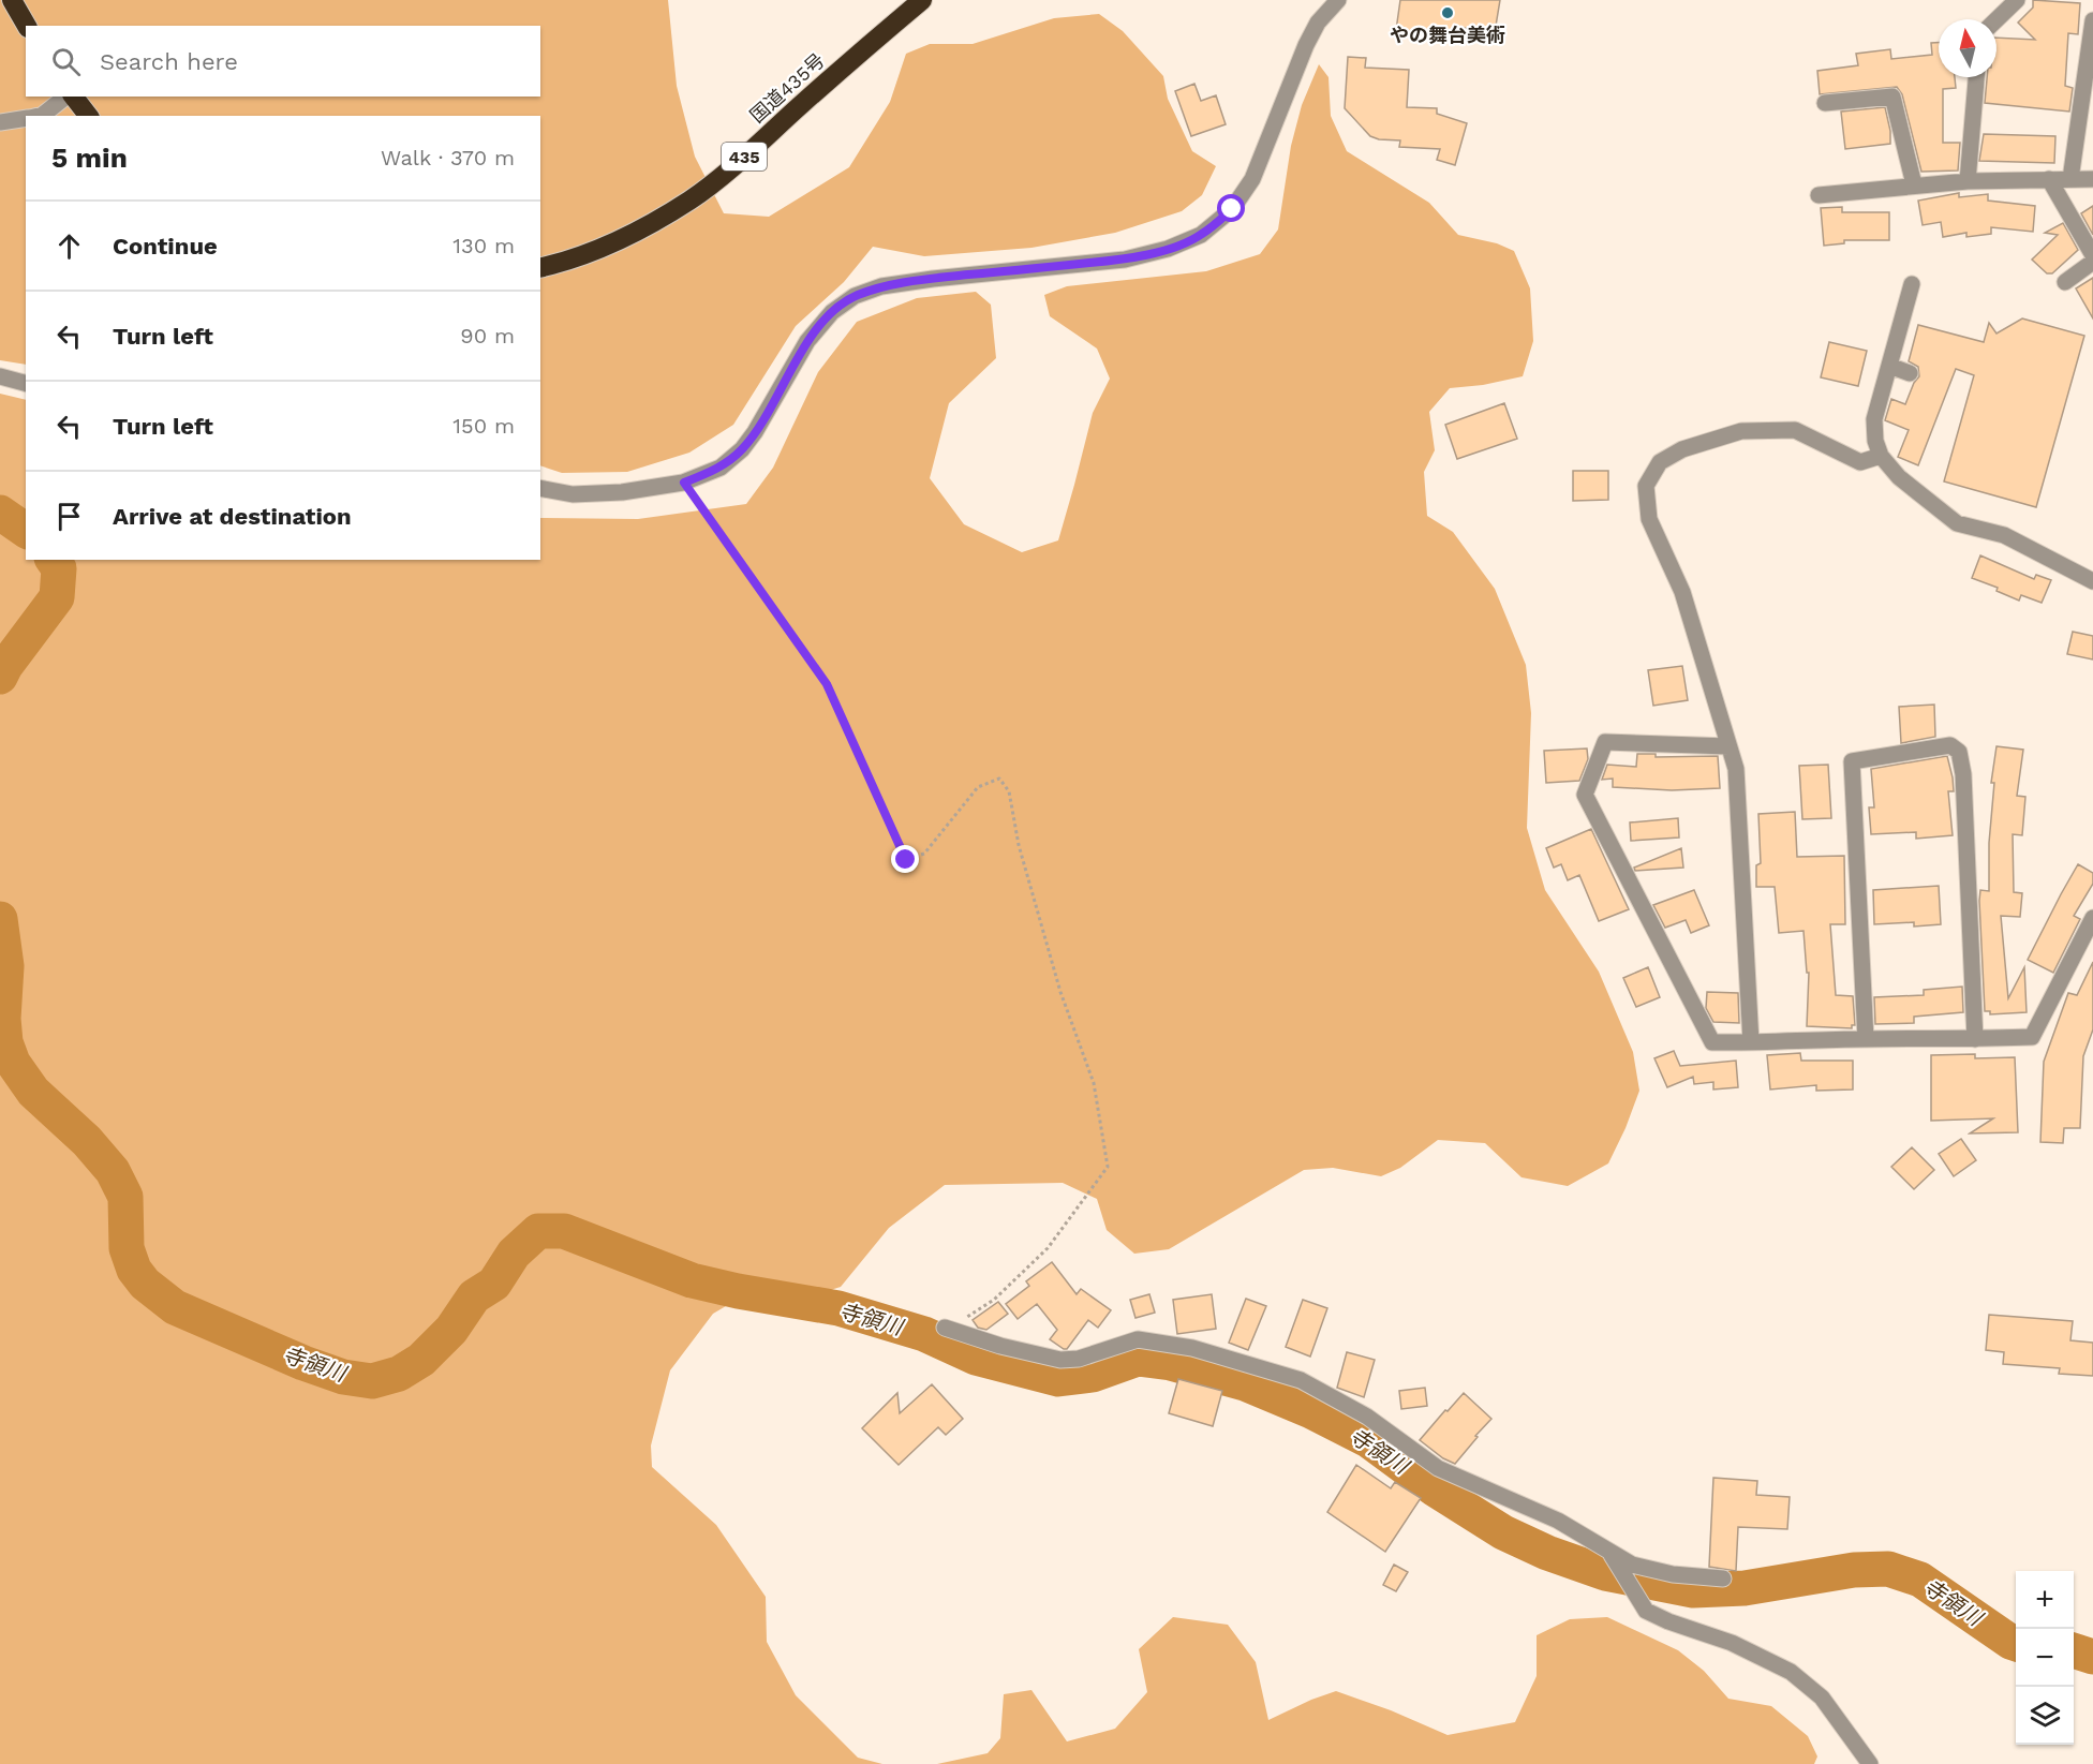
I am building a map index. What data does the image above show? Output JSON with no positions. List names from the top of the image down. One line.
{"streets":{"highway":["国道435号","435"]},"water":["寺領川"],"places":["やの舞台美術"],"north":"top","page":{"search":"Search here","heading":["5 min","Walk · 370 m"],"list":[["Continue","130 m"],["Turn left","90 m"],["Turn left","150 m"],"Arrive at destination"],"map_buttons":["+","−"]}}
